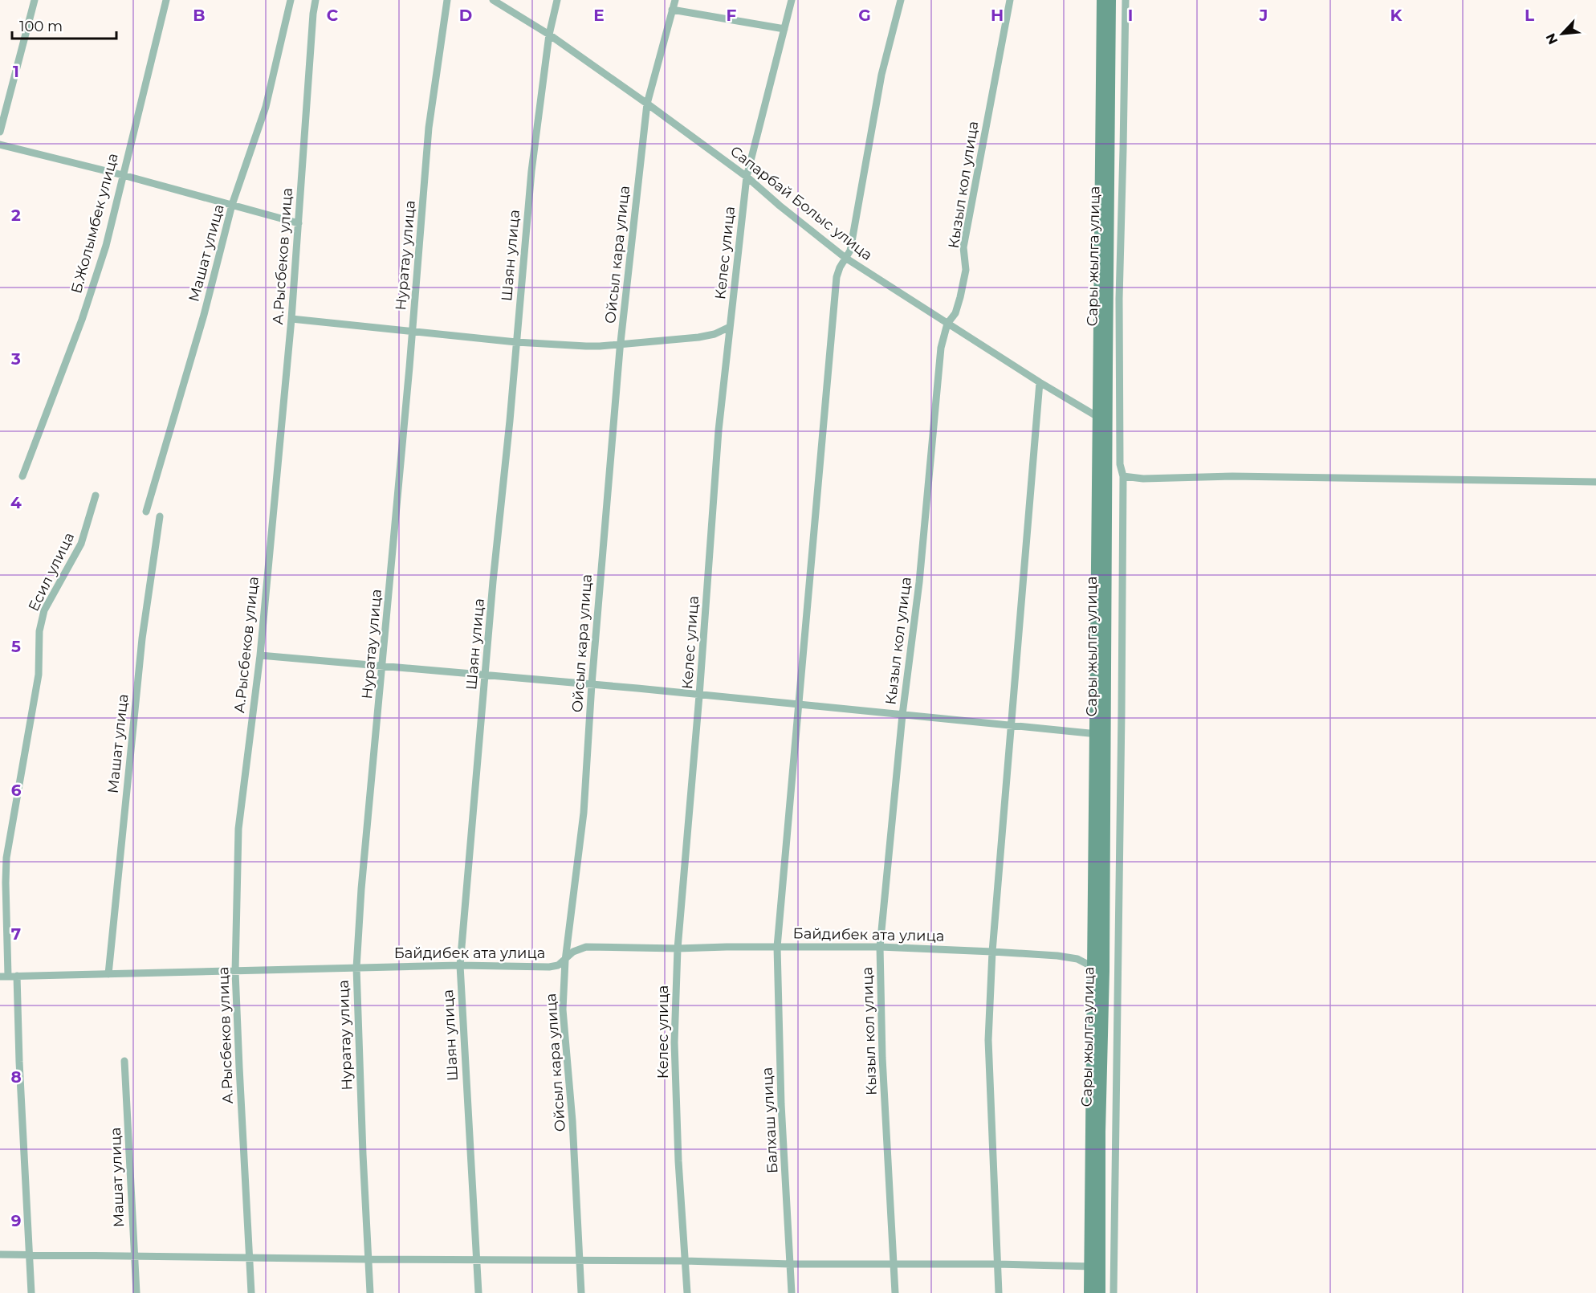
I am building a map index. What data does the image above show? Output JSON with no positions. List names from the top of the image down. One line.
{"streets":{"main road":["Сары жылга улица"],"street":["Кызыл кол улица","Сапарбай Болыс улица","Б.Жолымбек улица","Машат улица","Келес улица","Ойсыл кара улица","Нуратау улица","Шаян улица","А.Рысбеков улица","Есил улица","Байдибек ата улица","Балхаш улица"]},"crossings":[["Кызыл кол улица","Сапарбай Болыс улица"],["Кызыл кол улица","Байдибек ата улица"],["Сапарбай Болыс улица","Келес улица"],["Сапарбай Болыс улица","Ойсыл кара улица"],["Сапарбай Болыс улица","Шаян улица"],["Сапарбай Болыс улица","Сары жылга улица"],["Сапарбай Болыс улица","Балхаш улица"],["Машат улица","Байдибек ата улица"],["Келес улица","Байдибек ата улица"],["Ойсыл кара улица","Байдибек ата улица"],["Нуратау улица","Байдибек ата улица"],["Шаян улица","Байдибек ата улица"],["А.Рысбеков улица","Байдибек ата улица"],["Сары жылга улица","Байдибек ата улица"],["Есил улица","Байдибек ата улица"],["Байдибек ата улица","Балхаш улица"]],"scale_bar":"100 m","north":"bottom left","grid":{"columns":["B","C","D","E","F","G","H","I","J","K","L"],"rows":["1","2","3","4","5","6","7","8","9"]}}
